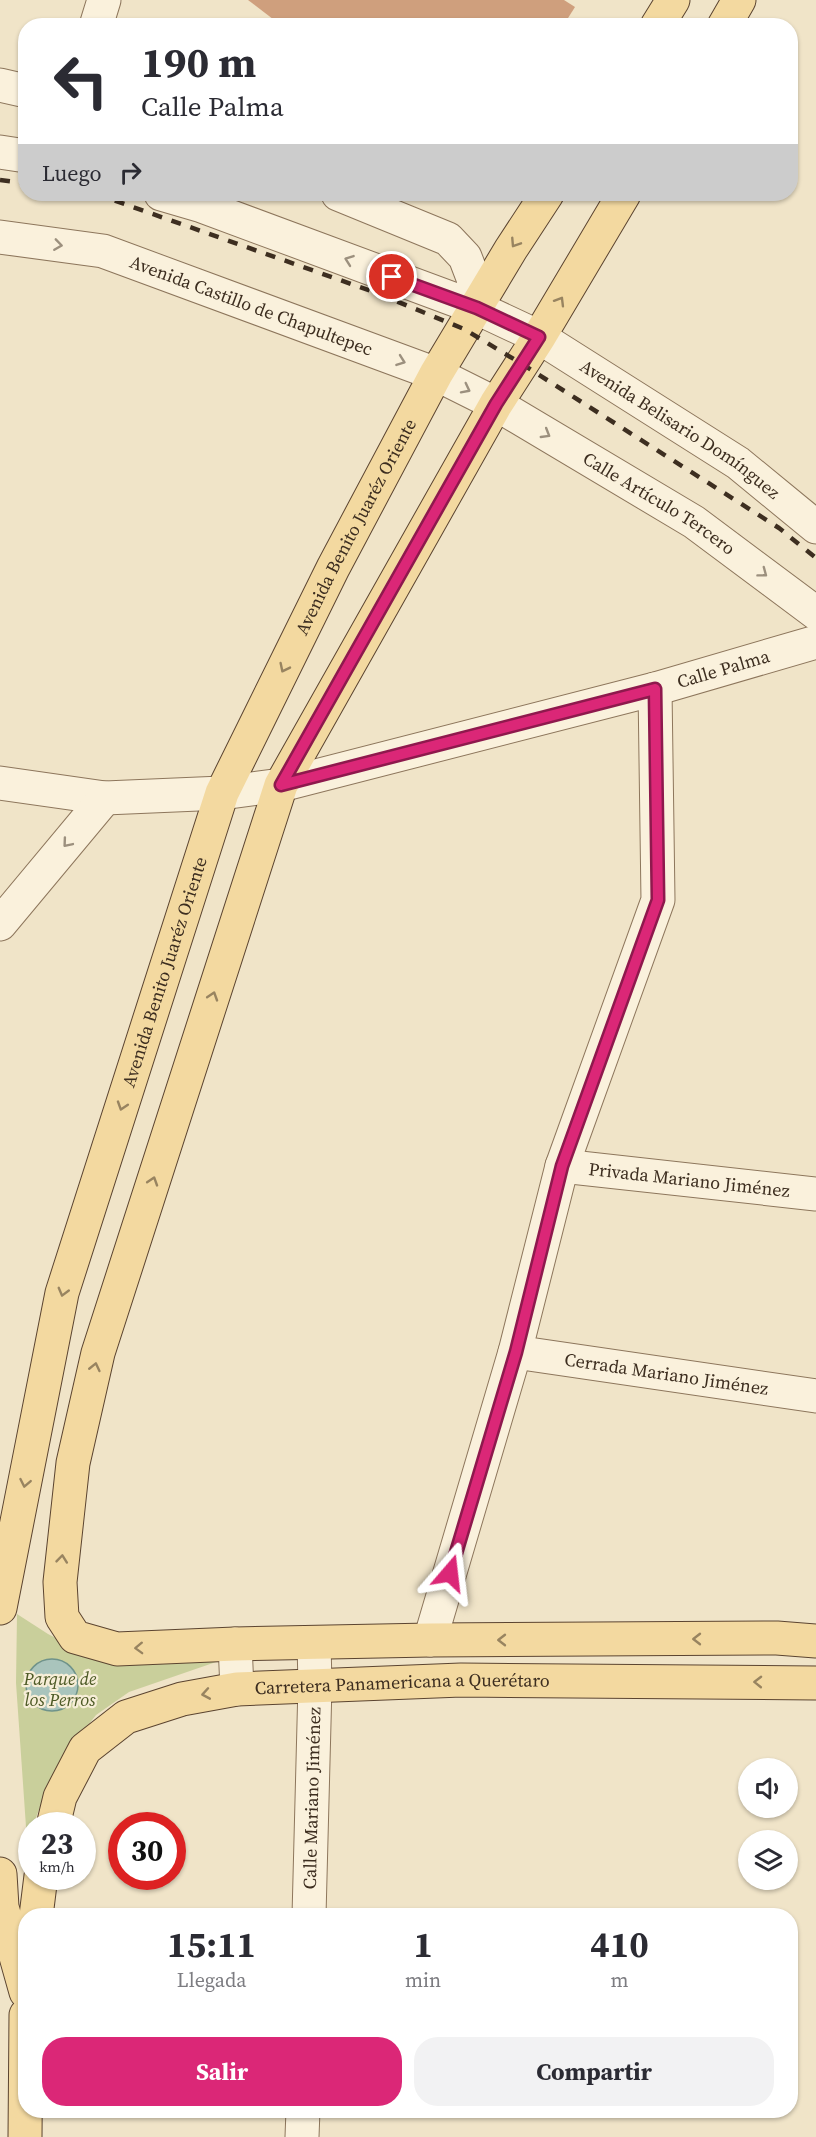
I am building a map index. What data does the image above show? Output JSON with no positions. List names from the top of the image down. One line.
{"streets":{"main road":["Avenida Benito Juaréz Oriente","Carretera Panamericana a Querétaro"],"street":["Avenida Castillo de Chapultepec","Avenida Belisario Domínguez","Calle Artículo Tercero","Calle Palma","Privada Mariano Jiménez","Cerrada Mariano Jiménez","Calle Mariano Jiménez"]},"crossings":[["Avenida Castillo de Chapultepec","Calle Artículo Tercero"],["Avenida Castillo de Chapultepec","Avenida Benito Juaréz Oriente"],["Avenida Benito Juaréz Oriente","Calle Palma"],["Carretera Panamericana a Querétaro","Calle Mariano Jiménez"]],"one_way":["Calle Artículo Tercero"],"parks":["Parque de los Perros"],"page":{"turn":["190 m","Calle Palma"],"then":"Luego","speed":"23 km/h","limit":"30","eta":["15:11","Llegada","1","min","410","m"],"buttons":["Salir","Compartir"]}}
